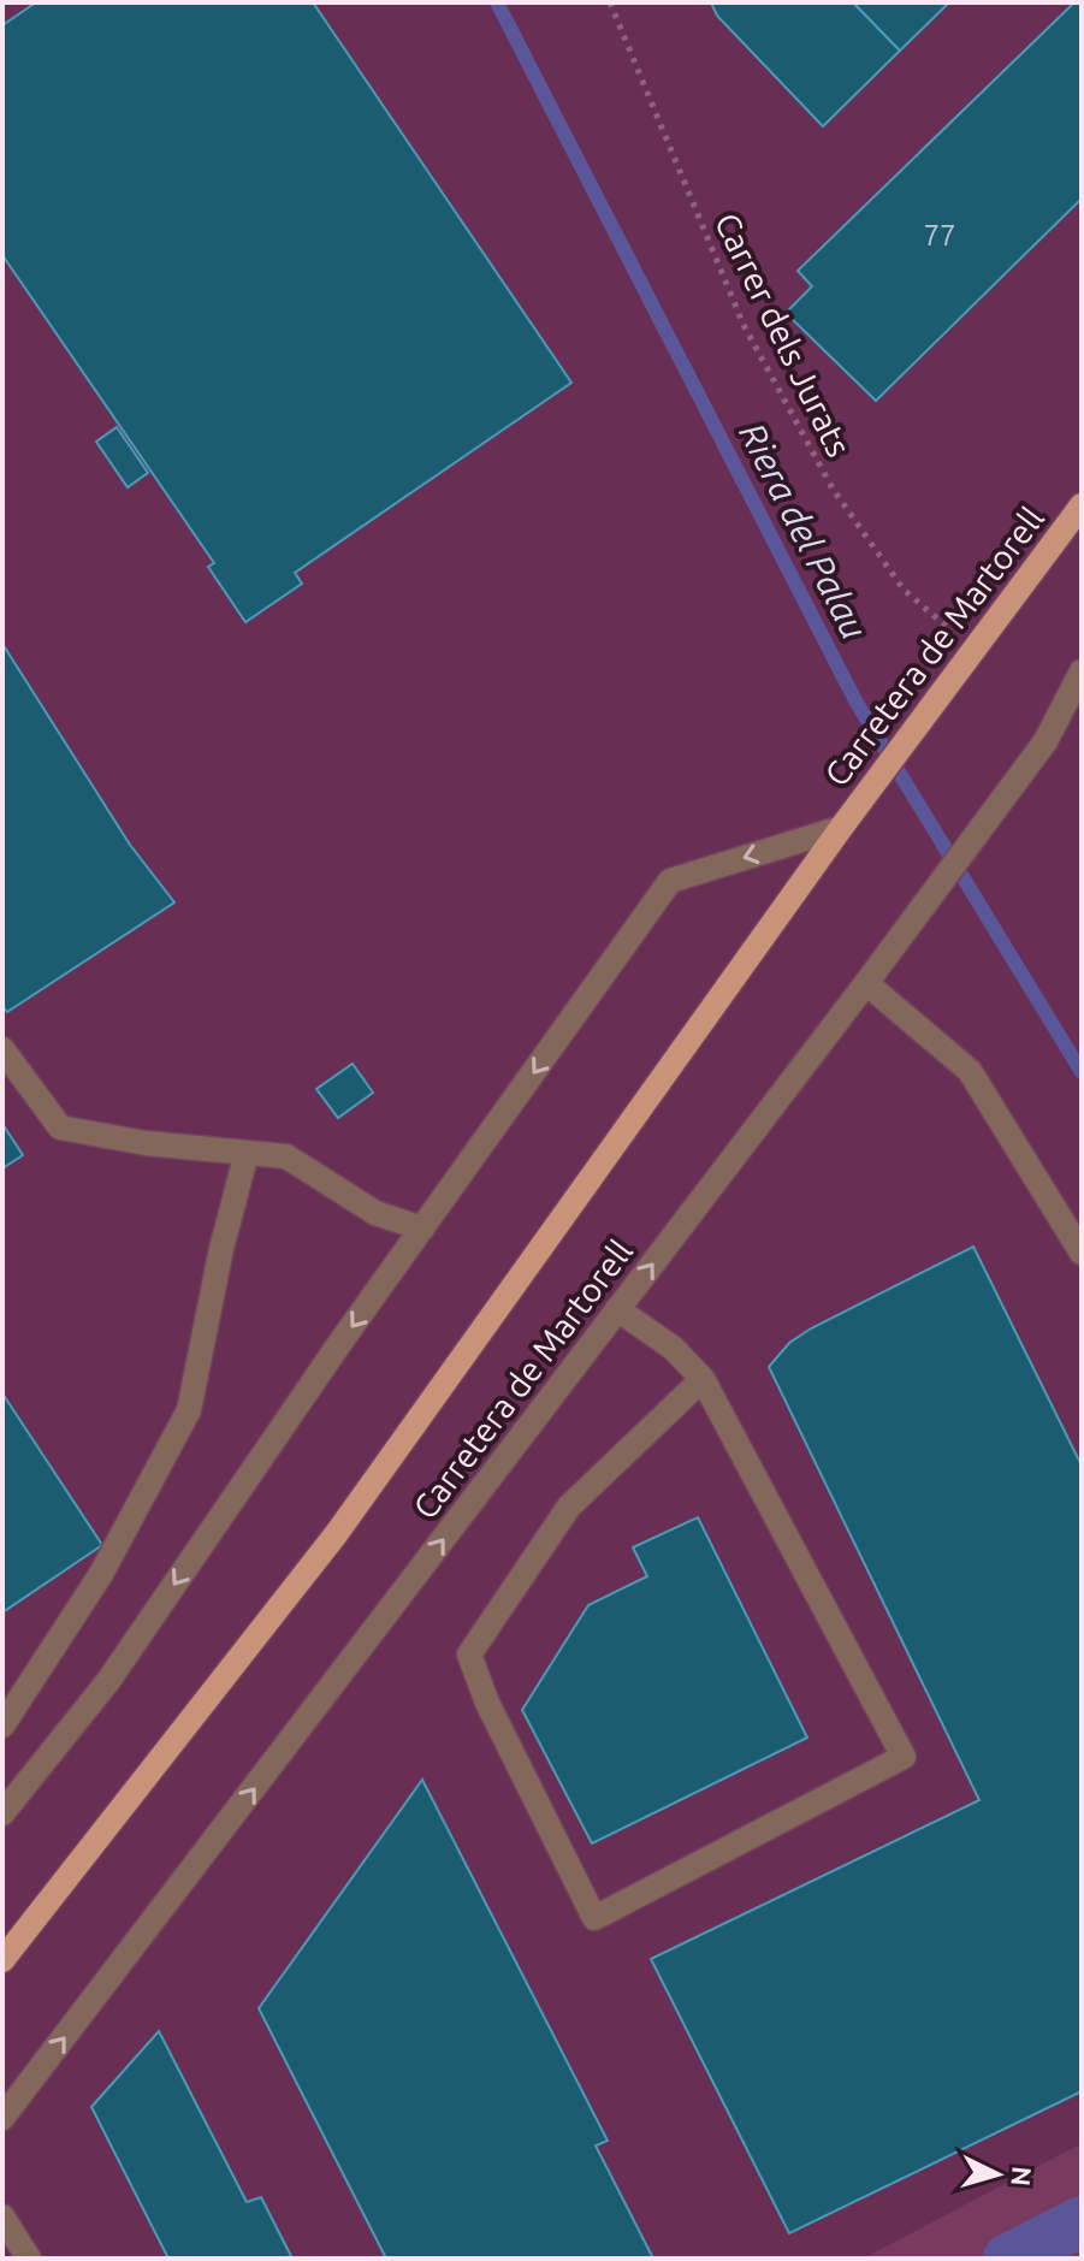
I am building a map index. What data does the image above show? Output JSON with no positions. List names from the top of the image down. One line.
{"streets":{"main road":["Carretera de Martorell"],"path":["Carrer dels Jurats"]},"crossings":[["Carrer dels Jurats","Carretera de Martorell"]],"water":["Riera del Palau"],"house_numbers":["77"],"north":"right"}
